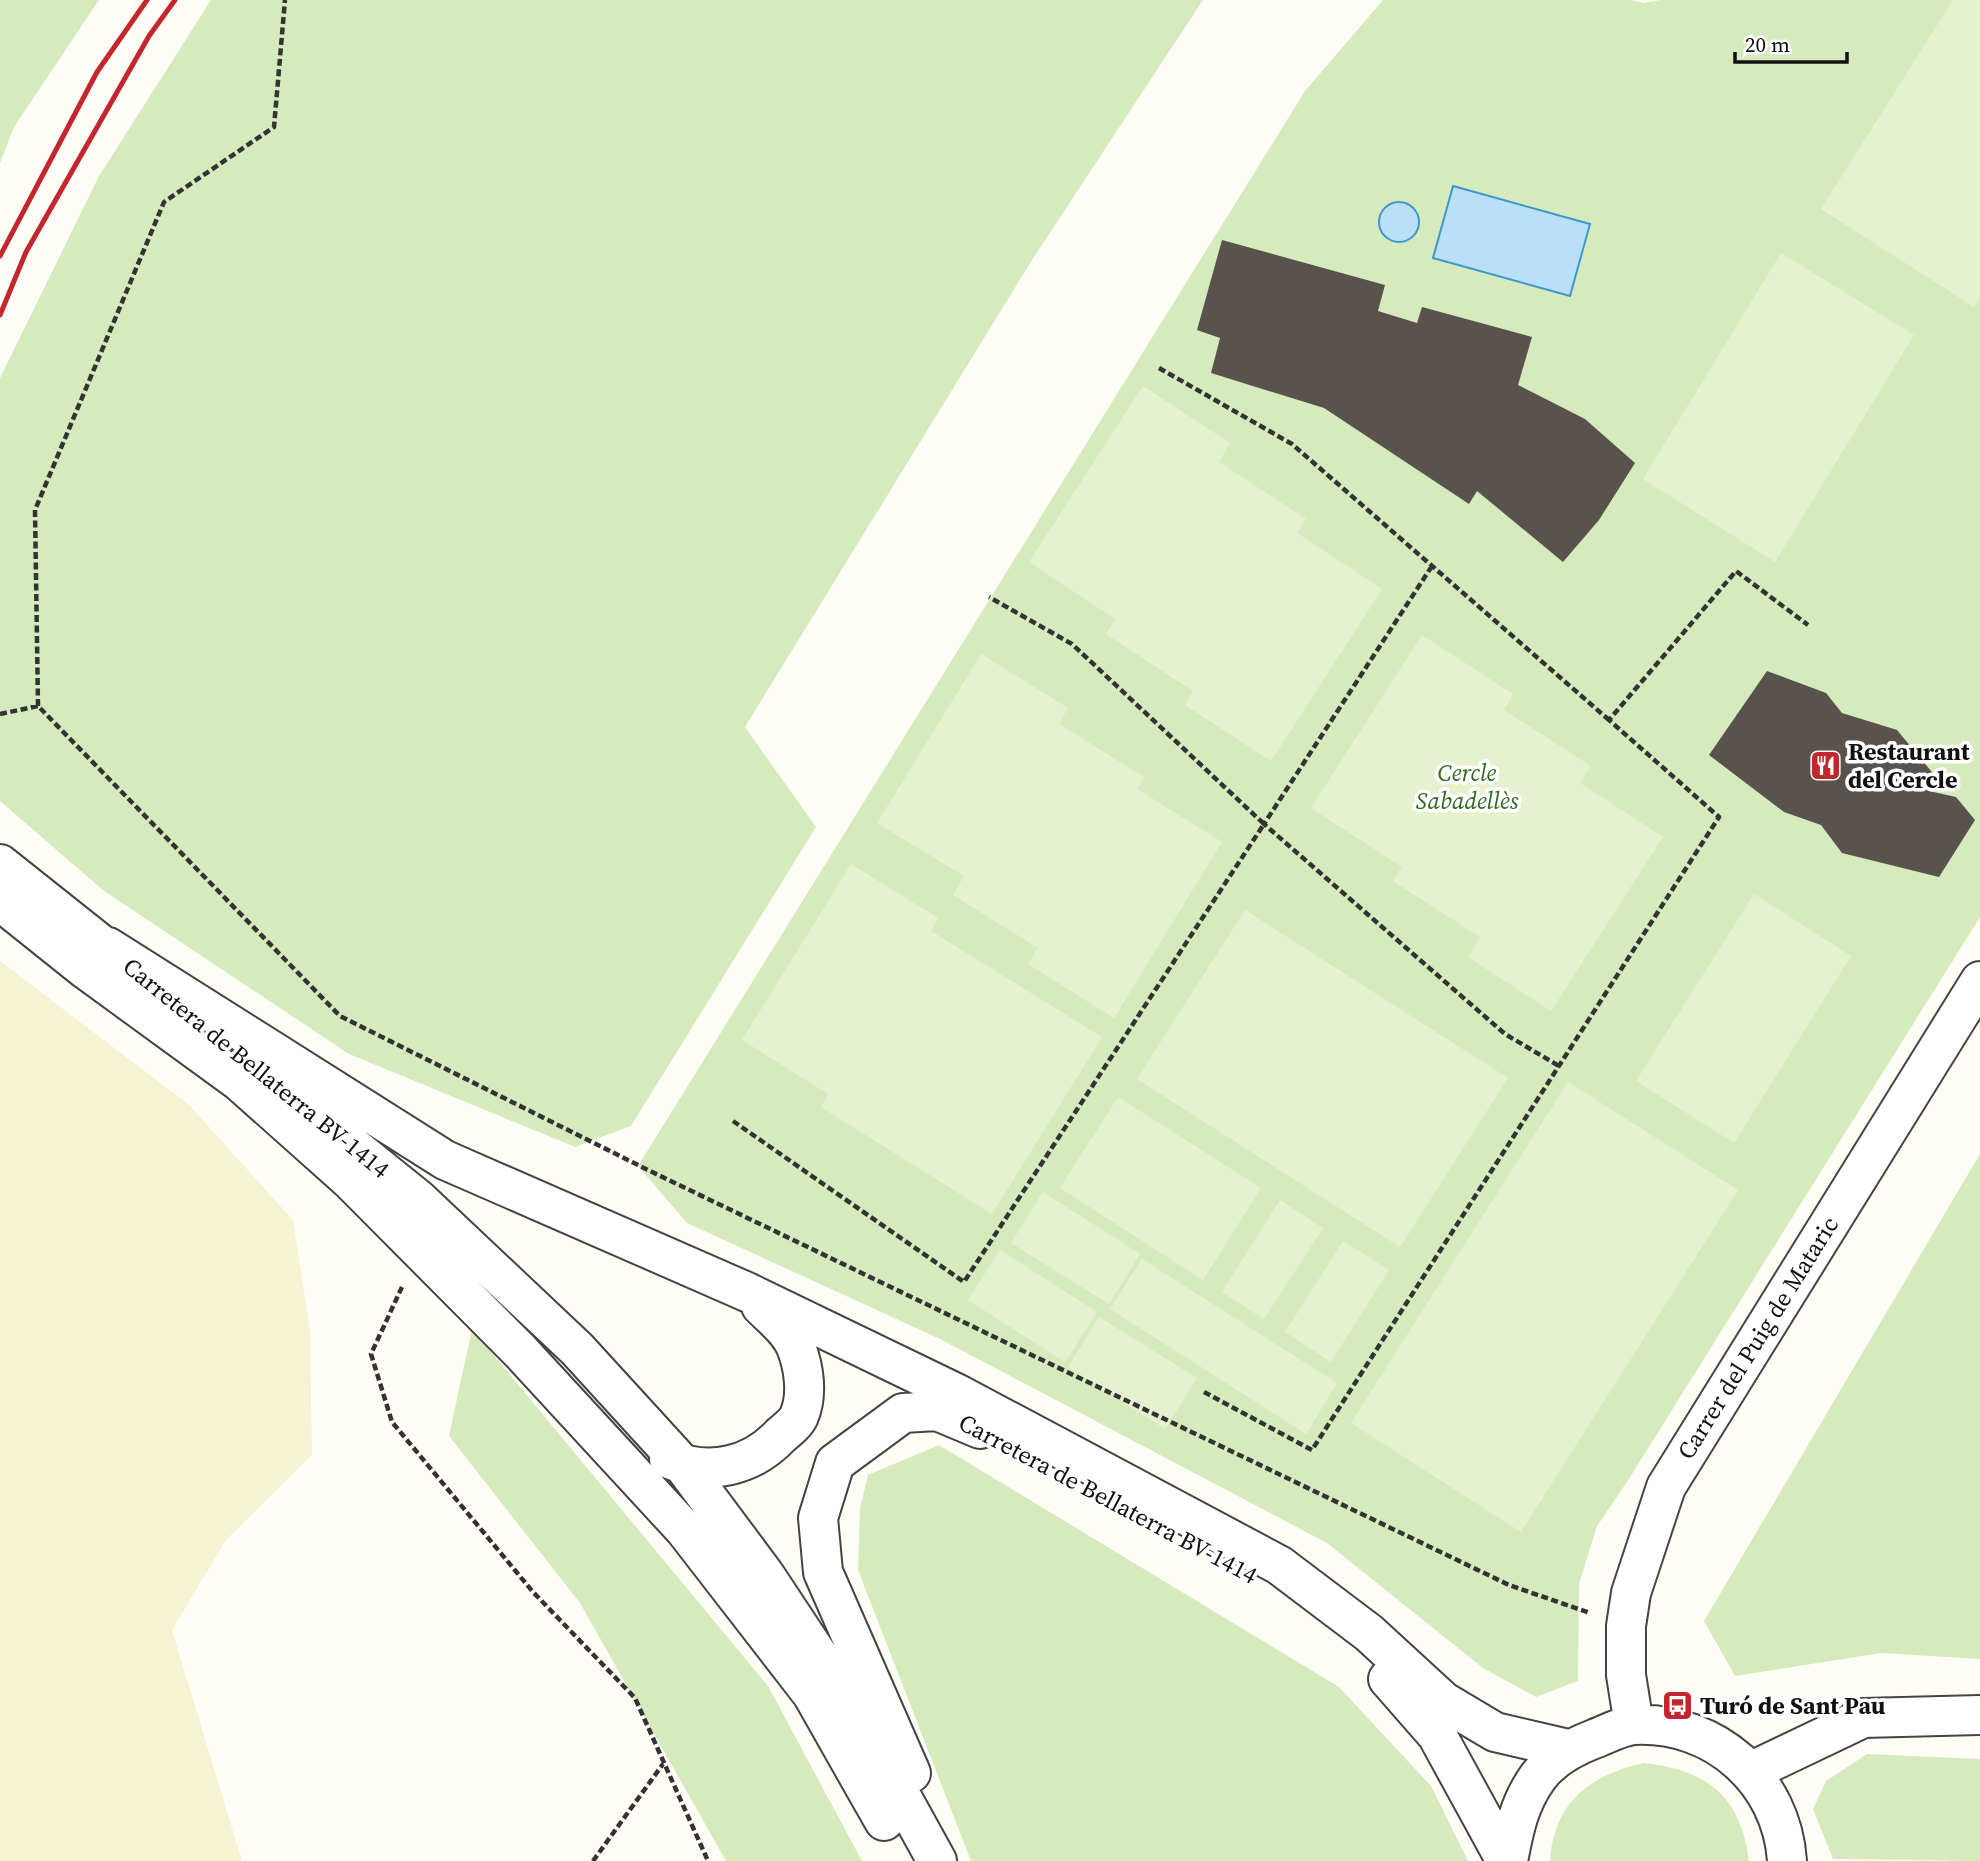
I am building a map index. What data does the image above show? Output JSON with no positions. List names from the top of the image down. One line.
{"streets":{"street":["Carretera de Bellaterra BV-1414","Carrer del Puig de Mataric"]},"parks":["Cercle Sabadellès"],"places":{"restaurant":["Restaurant del Cercle"],"bus stop":["Turó de Sant Pau"]},"scale_bar":"20 m"}
